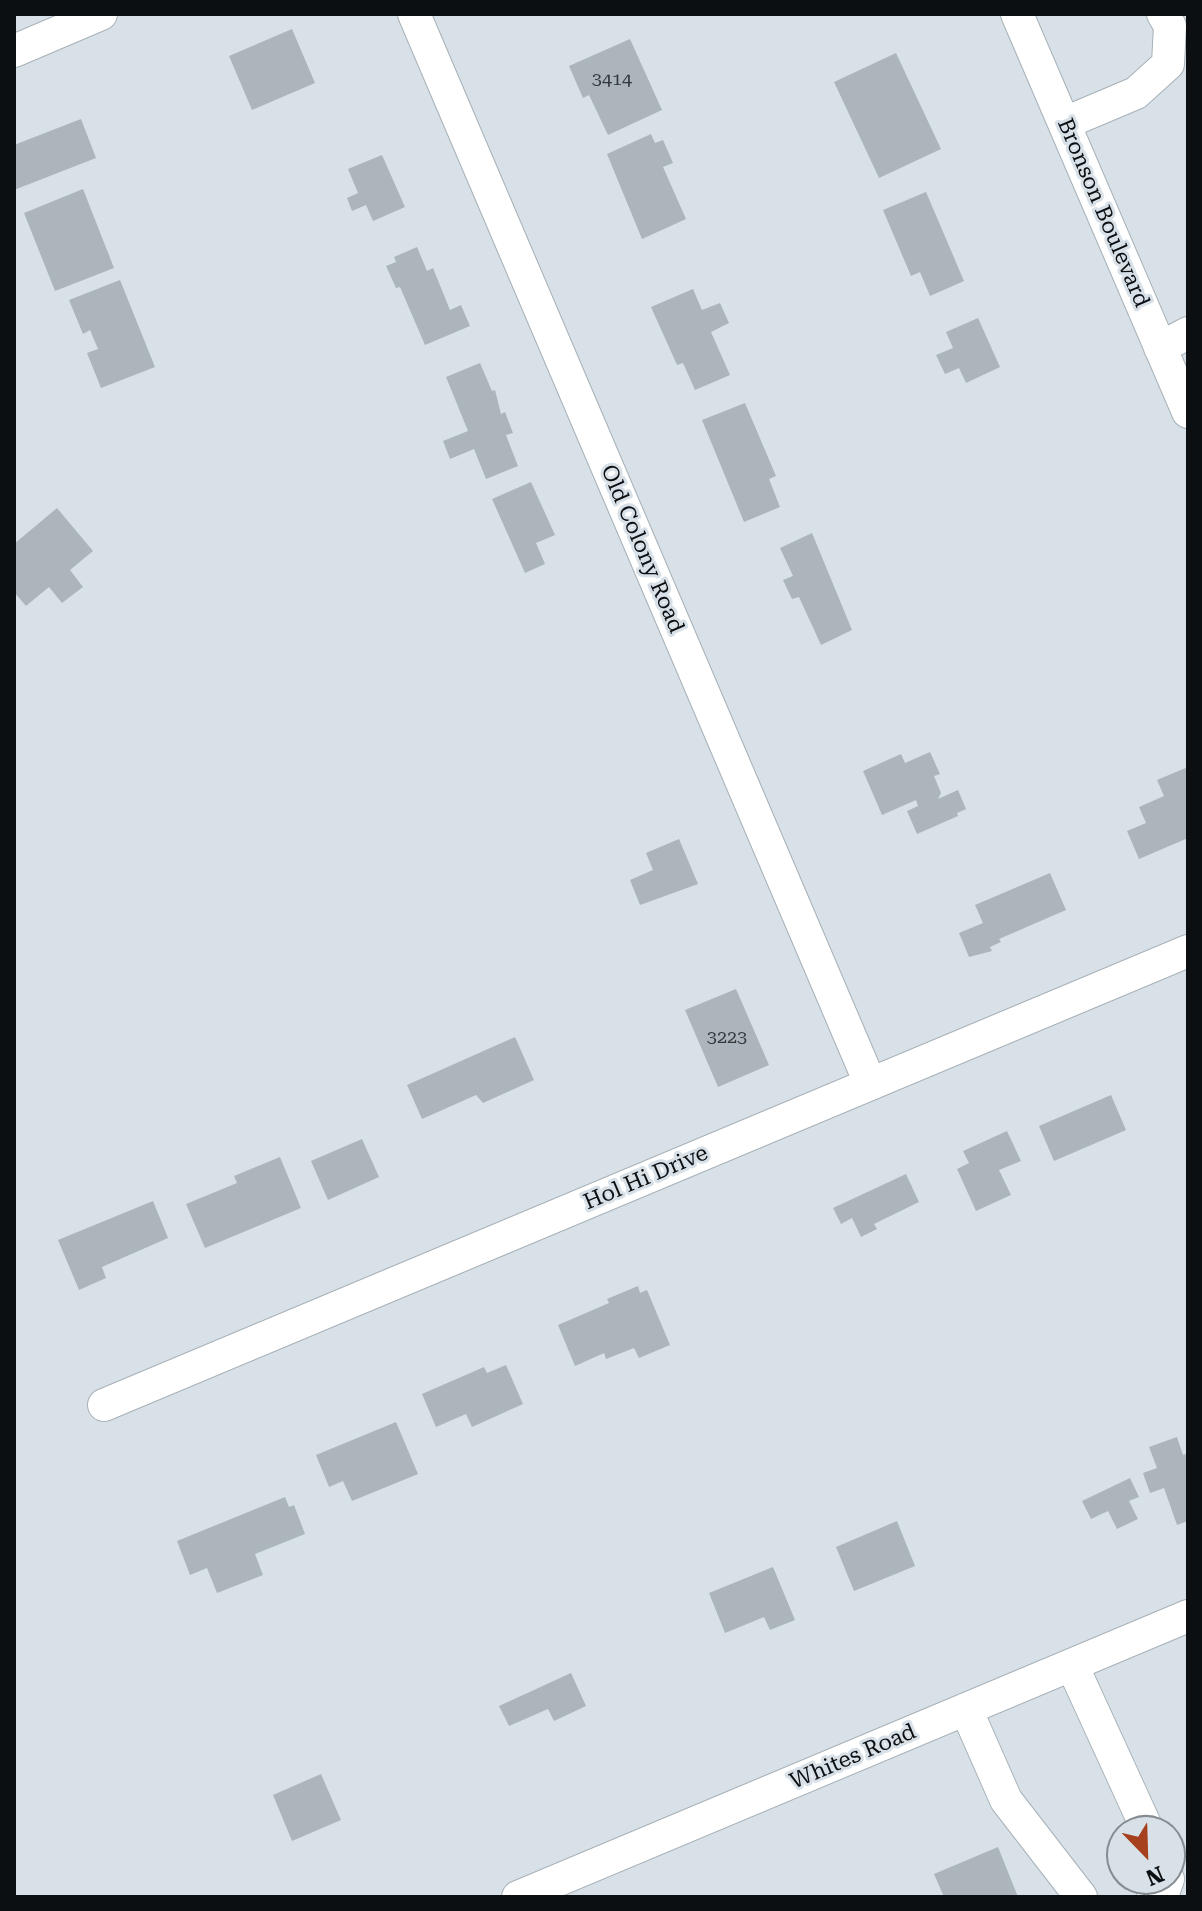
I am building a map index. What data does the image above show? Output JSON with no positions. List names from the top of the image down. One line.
{"streets":{"street":["Bronson Boulevard","Old Colony Road","Hol Hi Drive","Whites Road"]},"crossings":[["Old Colony Road","Hol Hi Drive"]],"house_numbers":["3414","3223"],"north":"bottom right"}
